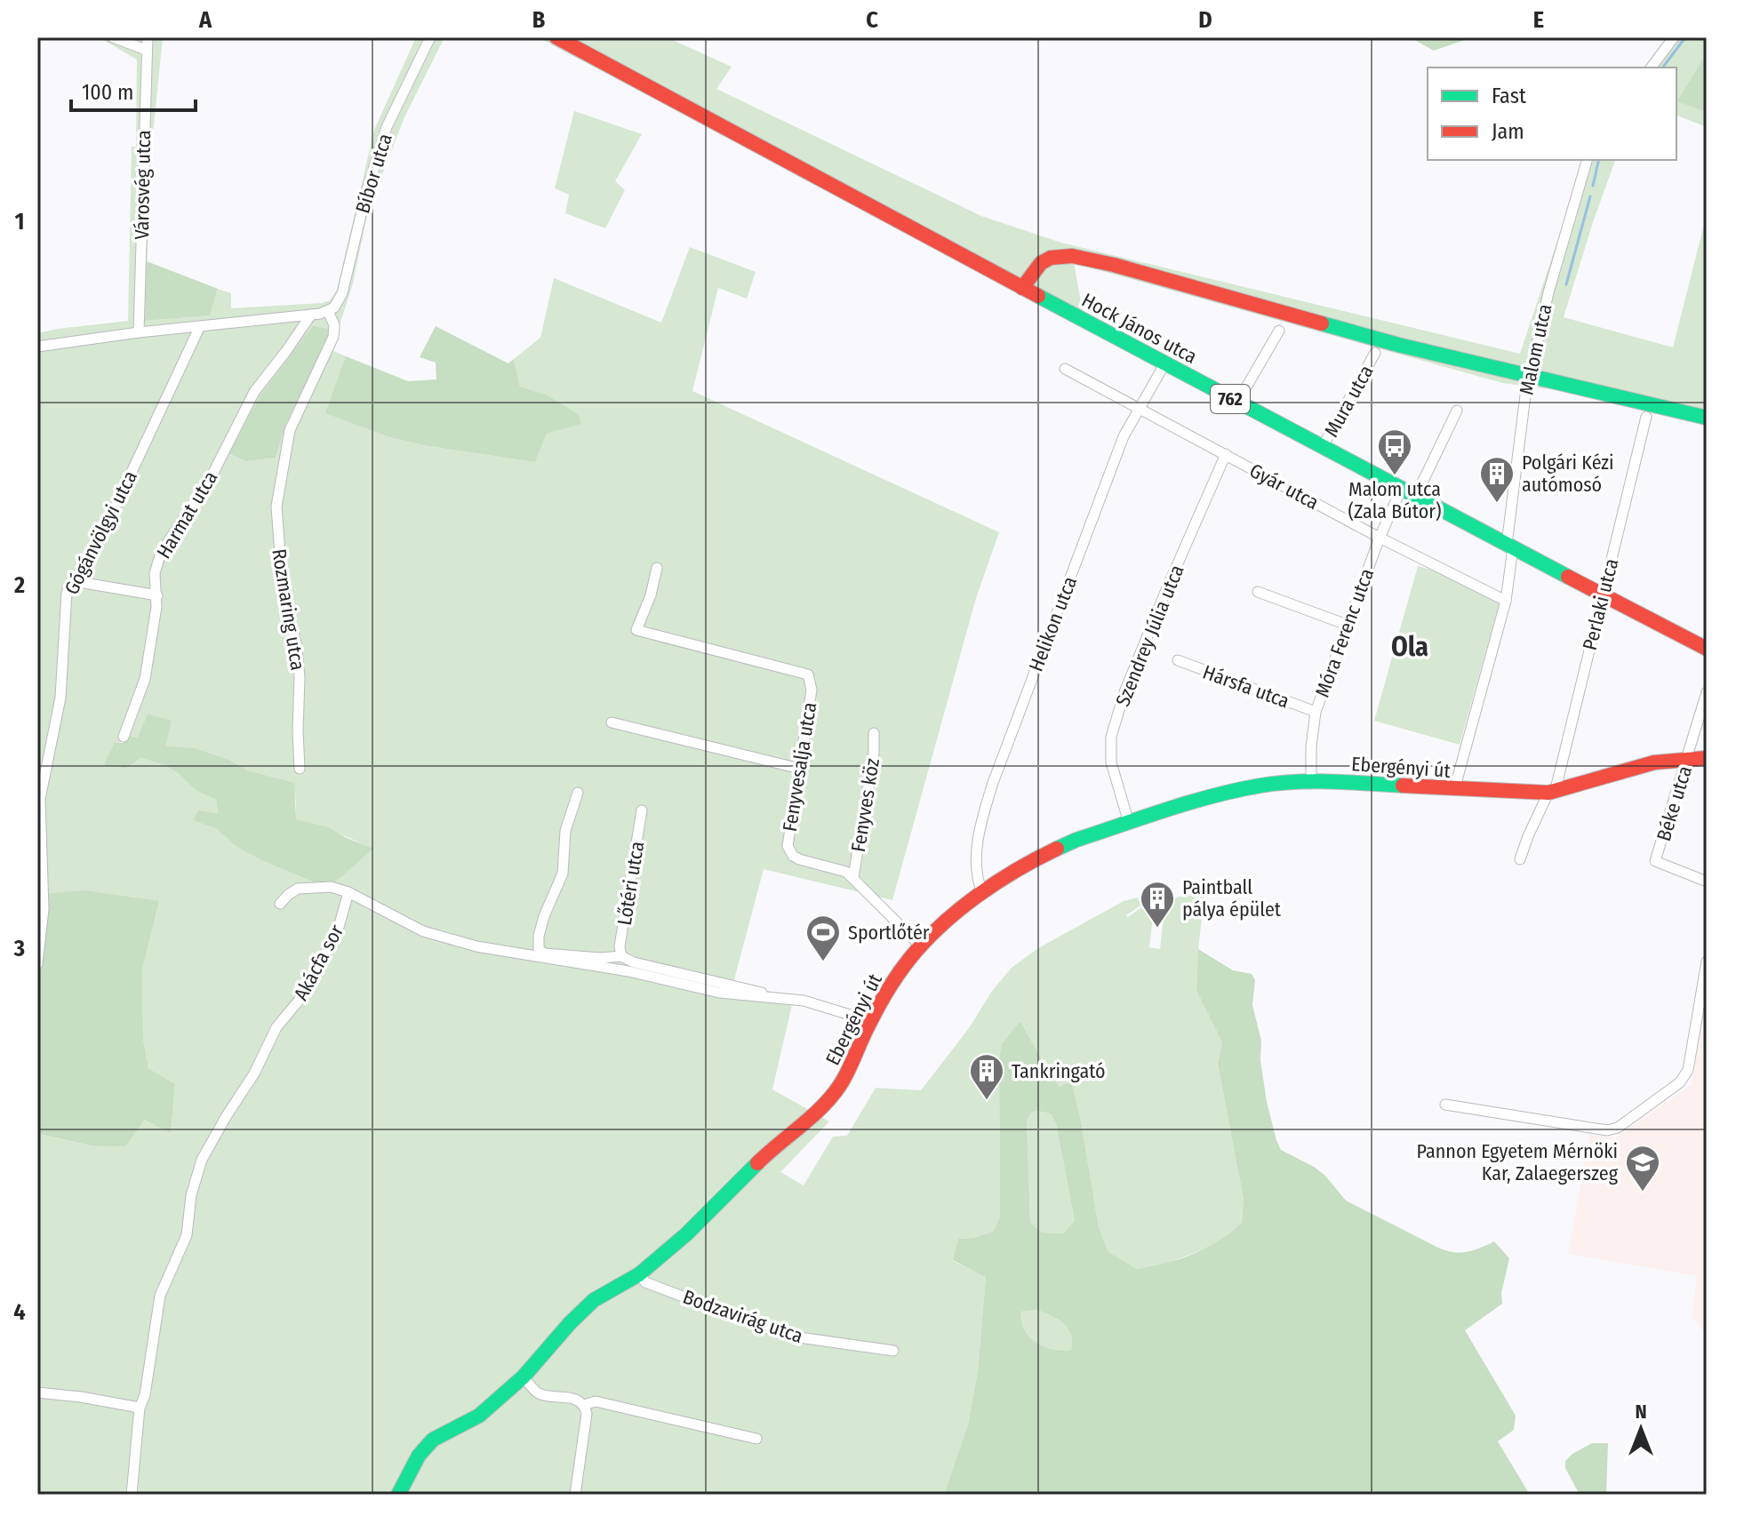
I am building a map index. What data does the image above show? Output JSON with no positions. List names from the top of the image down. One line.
{"streets":{"street":["Bíbor utca","Városvég utca","Hock János utca","Malom utca","762","Mura utca","Gyár utca","Harmat utca","Gógánvölgyi utca","Perlaki utca","Rozmaring utca","Helikon utca","Móra Ferenc utca","Szendrey Júlia utca","Hársfa utca","Fenyvesalja utca","Ebergényi út","Béke utca","Fenyves köz","Lőtéri utca","Akácfa sor","Bodzavirág utca"]},"crossings":[["Bíbor utca","Rozmaring utca"],["Hock János utca","Malom utca"],["Hock János utca","Mura utca"],["Hock János utca","Perlaki utca"],["Hock János utca","Helikon utca"],["Hock János utca","Móra Ferenc utca"],["Malom utca","Gyár utca"],["Malom utca","Ebergényi út"],["Gyár utca","Helikon utca"],["Gyár utca","Móra Ferenc utca"],["Gyár utca","Szendrey Júlia utca"],["Perlaki utca","Ebergényi út"],["Helikon utca","Ebergényi út"],["Móra Ferenc utca","Hársfa utca"],["Móra Ferenc utca","Ebergényi út"],["Szendrey Júlia utca","Ebergényi út"],["Fenyvesalja utca","Ebergényi út"],["Fenyvesalja utca","Fenyves köz"],["Ebergényi út","Béke utca"],["Ebergényi út","Bodzavirág utca"]],"districts":["Ola"],"places":{"bus stop":["Malom utca (Zala Bútor)"],"building":["Polgári Kézi autómosó","Paintball pálya épület","Tankringató"],"sports":["Sportlőtér"],"school or university":["Pannon Egyetem Mérnöki Kar, Zalaegerszeg"]},"legend":["Fast","Jam"],"scale_bar":"100 m","north":"top","grid":{"columns":["A","B","C","D","E"],"rows":["1","2","3","4"]}}
